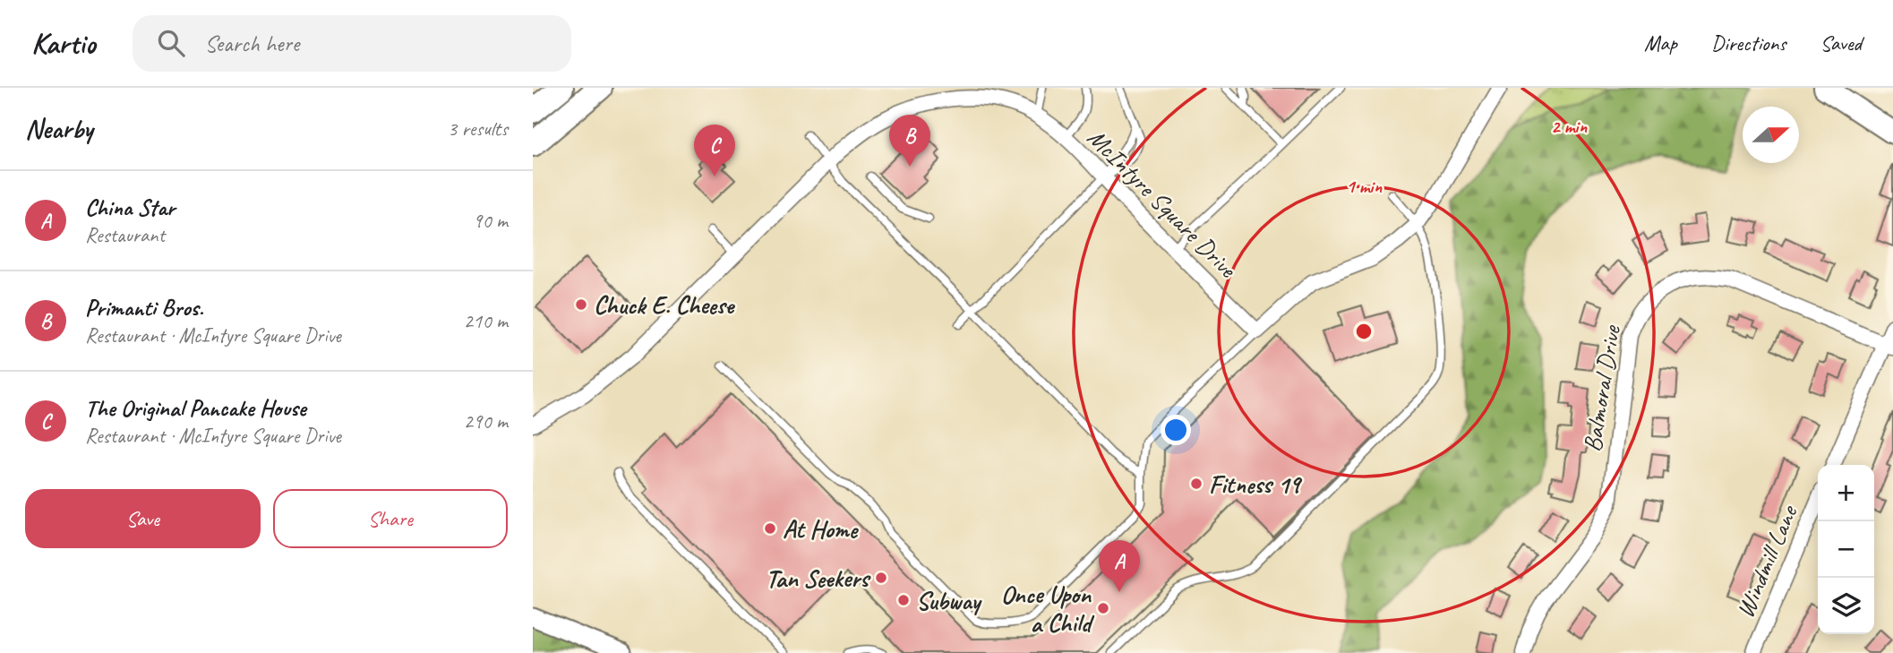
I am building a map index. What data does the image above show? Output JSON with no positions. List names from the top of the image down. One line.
{"streets":{"street":["McIntyre Square Drive","Balmoral Drive","Windmill Lane"]},"places":["Chuck E. Cheese","Fitness 19","At Home","Tan Seekers","Subway","Once Upon a Child"],"north":"right","page":{"header":"Kartio","search":"Search here","nav":["Map","Directions","Saved"],"heading":["Nearby","3 results"],"pins":["B","C","A"],"list":[{"mark":"A","name":"China Star","note":"Restaurant","value":"90 m"},{"mark":"B","name":"Primanti Bros.","note":"Restaurant · McIntyre Square Drive","value":"210 m"},{"mark":"C","name":"The Original Pancake House","note":"Restaurant · McIntyre Square Drive","value":"290 m"}],"map_buttons":["+","−"],"buttons":["Save","Share"]},"rings":["2 min","1 min"]}
